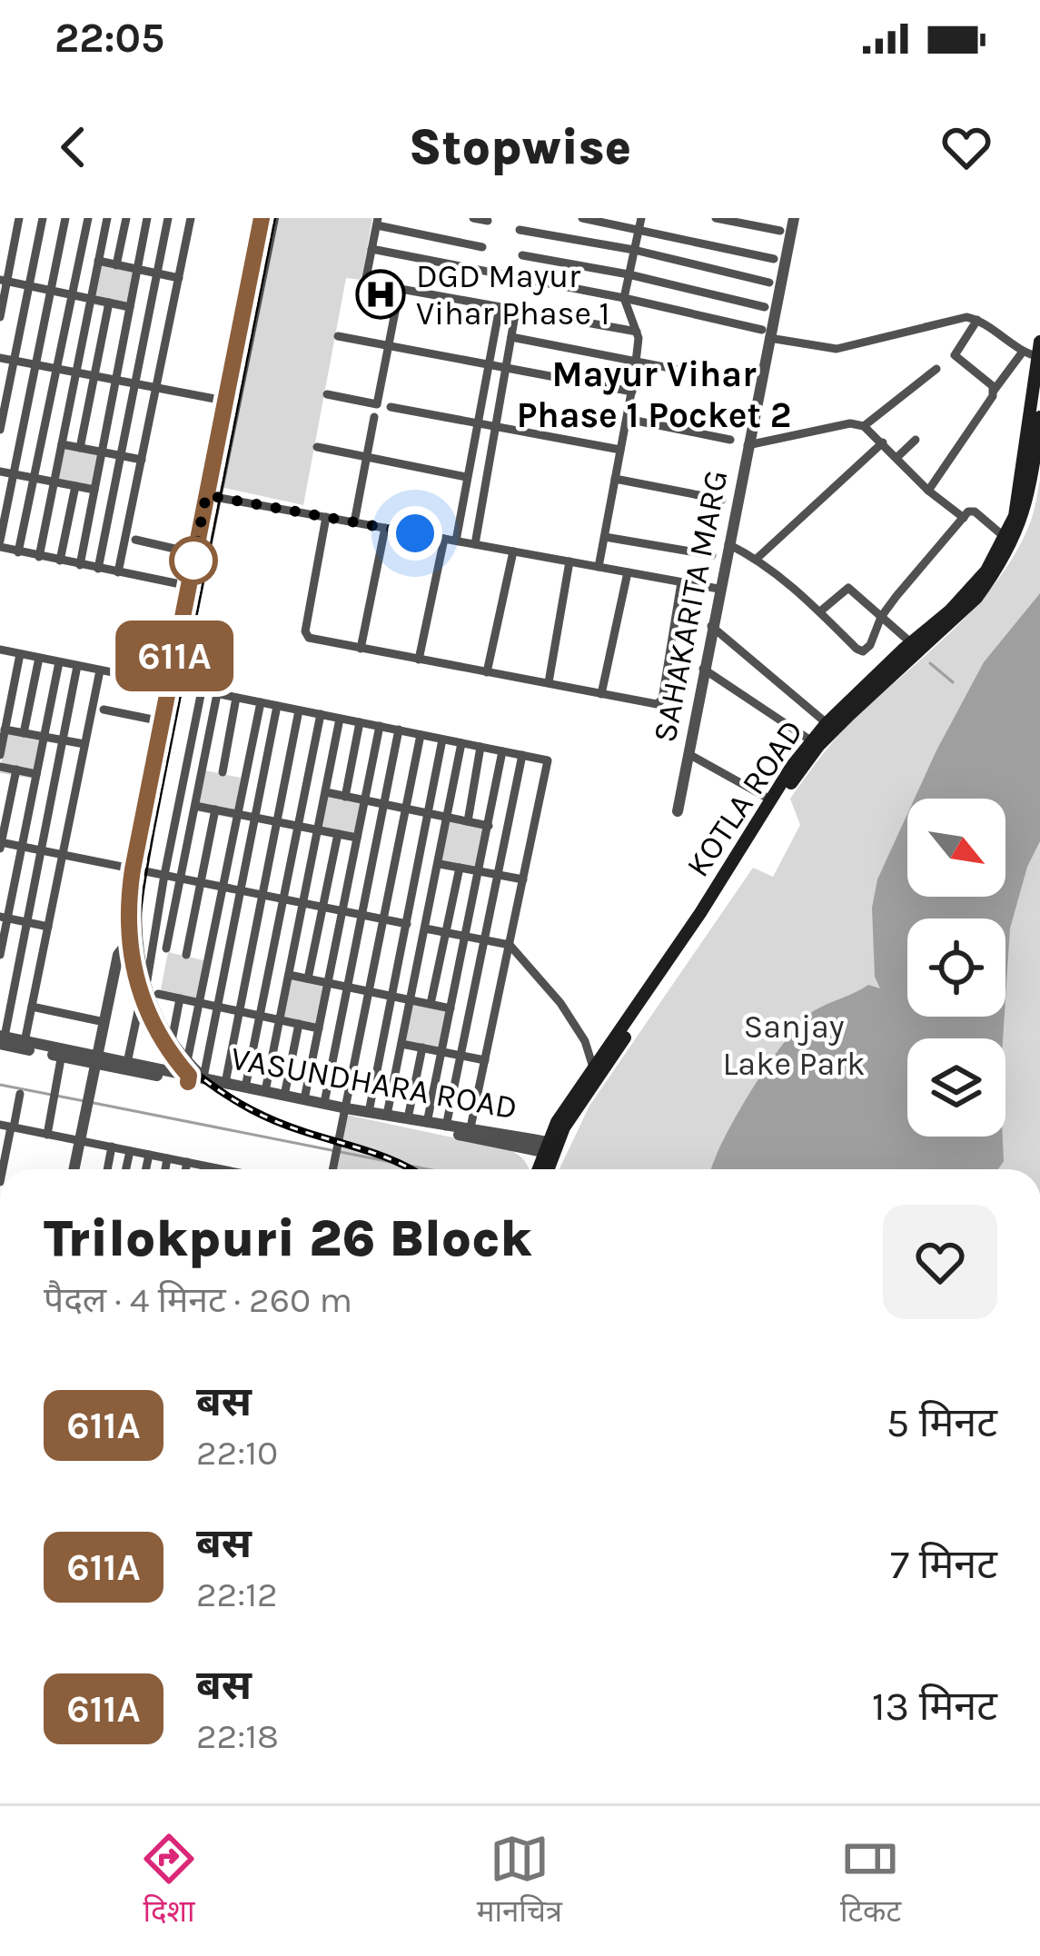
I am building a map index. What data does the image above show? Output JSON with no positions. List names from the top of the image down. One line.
{"streets":{"main road":["KOTLA ROAD"],"street":["SAHAKARITA MARG","VASUNDHARA ROAD"]},"crossings":[["KOTLA ROAD","VASUNDHARA ROAD"]],"districts":["Mayur Vihar Phase 1 Pocket 2"],"parks":["Sanjay Lake Park"],"places":{"hospital":["DGD Mayur Vihar Phase 1"]},"lines":["bus line 611A"],"north":"bottom right","page":{"status":"22:05","header":"Stopwise","on_map":"611A","heading":["Trilokpuri 26 Block","पैदल · 4 मिनट · 260 m"],"list":[{"mark":"611A","name":"बस","note":"22:10","value":"5 मिनट"},{"mark":"611A","name":"बस","note":"22:12","value":"7 मिनट"},{"mark":"611A","name":"बस","note":"22:18","value":"13 मिनट"}],"tabs":["दिशा","मानचित्र","टिकट"]}}
